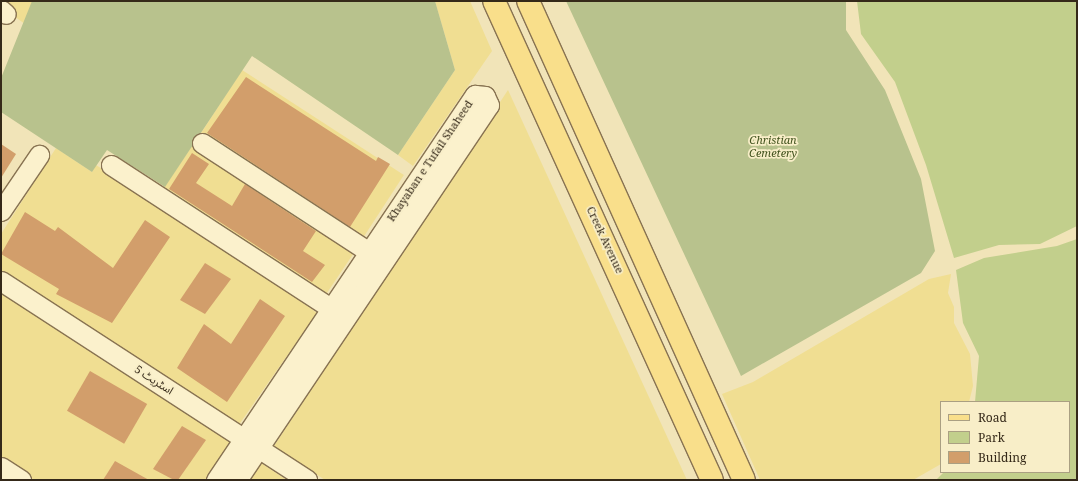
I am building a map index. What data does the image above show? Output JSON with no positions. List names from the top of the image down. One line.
{"streets":{"main road":["Creek Avenue"],"street":["Khayaban e Tufail Shaheed","اسٹریٹ 5"]},"crossings":[["Khayaban e Tufail Shaheed","اسٹریٹ 5"]],"parks":["Christian Cemetery"],"legend":["Road","Park","Building"]}
